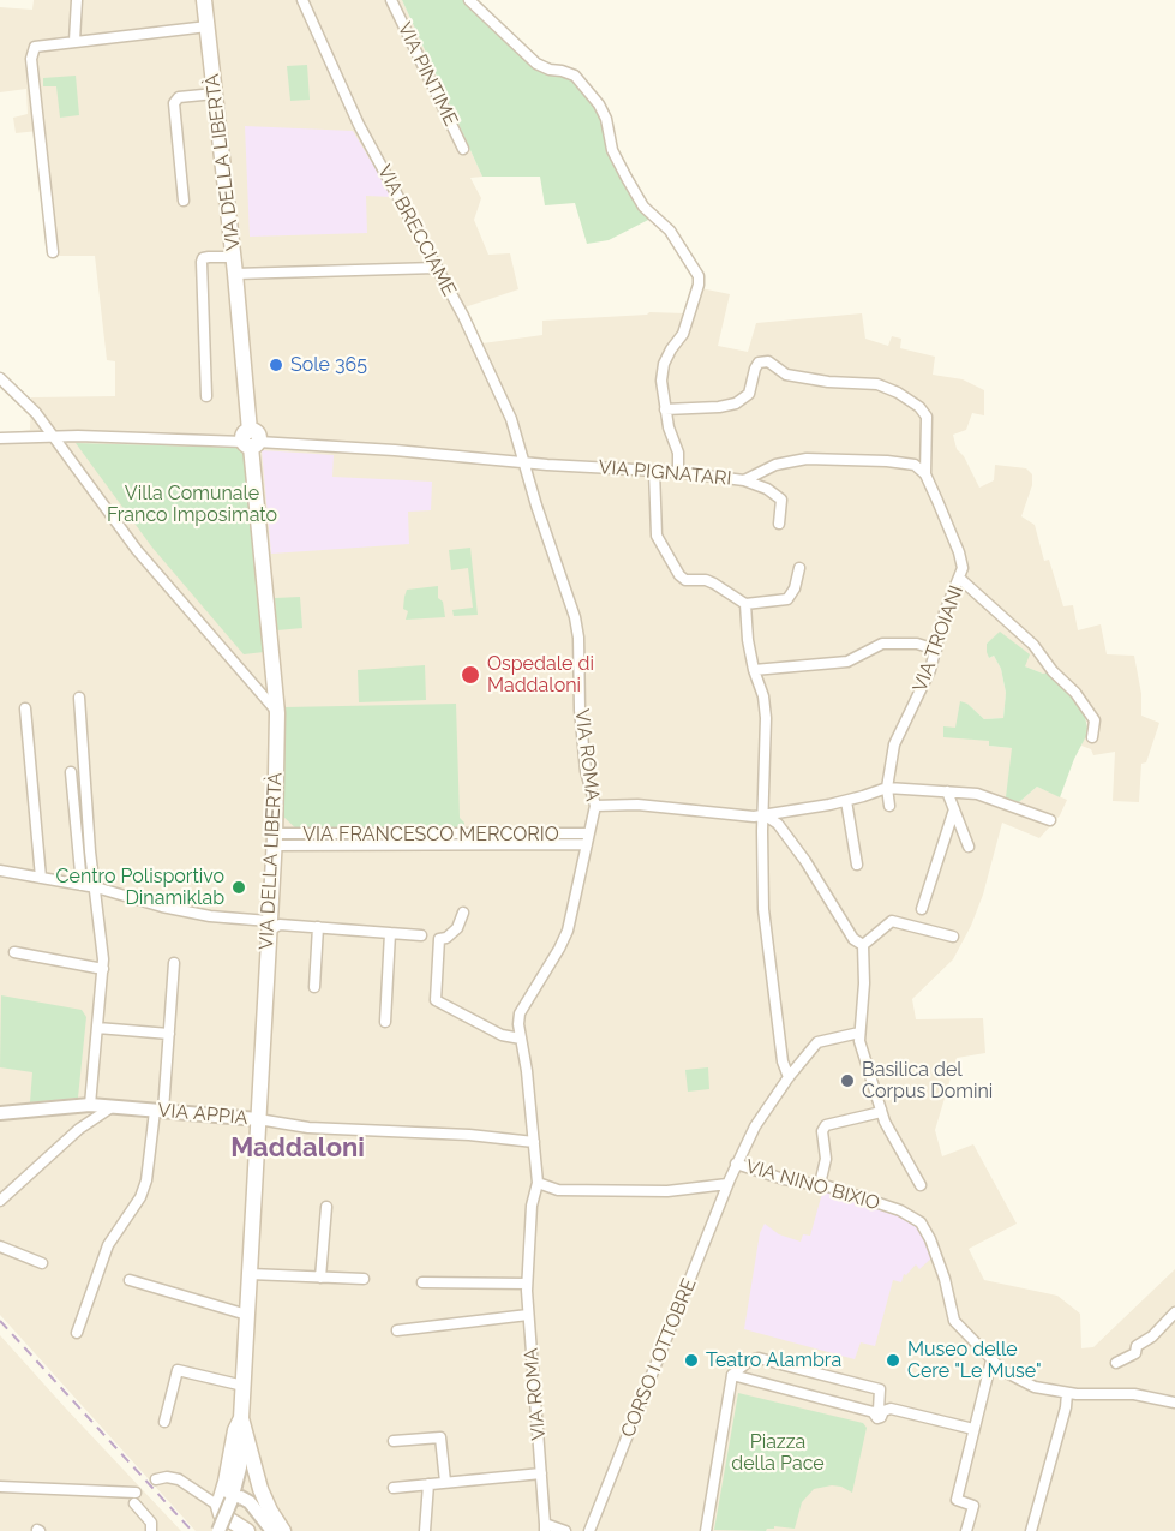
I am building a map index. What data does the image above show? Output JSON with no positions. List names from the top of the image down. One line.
{"streets":{"main road":["VIA DELLA LIBERTÀ"],"street":["VIA PINTIME","VIA BRECCIAME","VIA PIGNATARI","VIA TROIANI","VIA ROMA","VIA FRANCESCO MERCORIO","VIA APPIA","VIA NINO BIXIO","CORSO I OTTOBRE"]},"crossings":[["VIA DELLA LIBERTÀ","VIA PIGNATARI"],["VIA DELLA LIBERTÀ","VIA FRANCESCO MERCORIO"],["VIA DELLA LIBERTÀ","VIA APPIA"],["VIA BRECCIAME","VIA PIGNATARI"],["VIA BRECCIAME","VIA ROMA"],["VIA PIGNATARI","VIA TROIANI"],["VIA PIGNATARI","VIA ROMA"],["VIA ROMA","VIA FRANCESCO MERCORIO"],["VIA ROMA","VIA APPIA"],["VIA NINO BIXIO","CORSO I OTTOBRE"]],"districts":["Maddaloni"],"parks":["Villa Comunale Franco Imposimato","Piazza della Pace"],"places":["Sole 365","Ospedale di Maddaloni","Centro Polisportivo Dinamiklab","Basilica del Corpus Domini","Teatro Alambra","Museo delle Cere \"Le Muse\""]}
